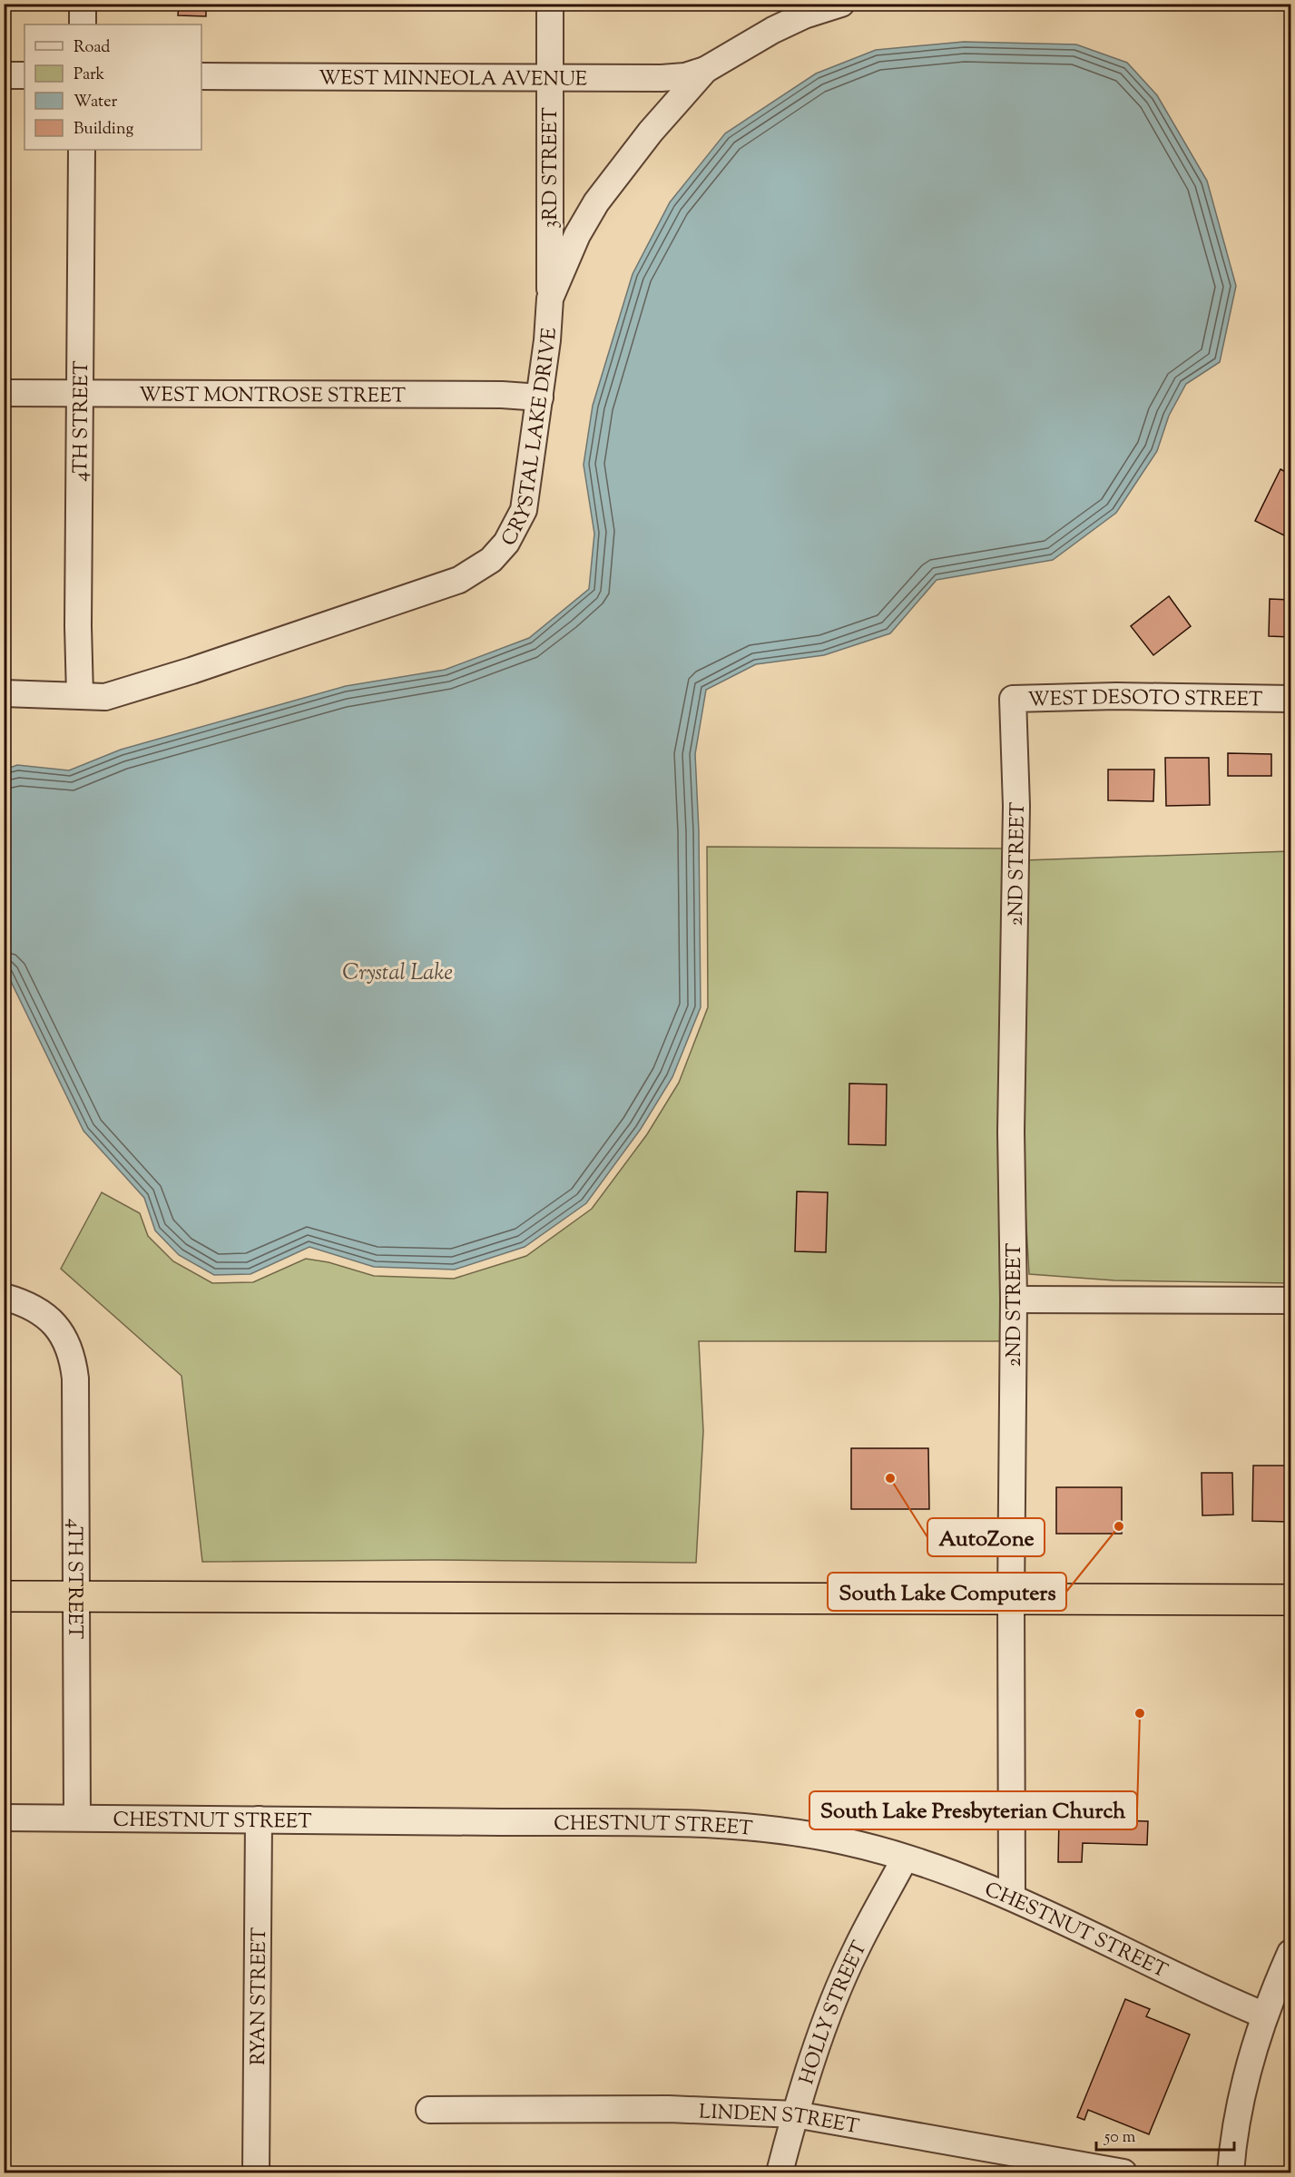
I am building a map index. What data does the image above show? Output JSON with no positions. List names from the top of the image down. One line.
{"streets":{"street":["WEST MINNEOLA AVENUE","3RD STREET","WEST MONTROSE STREET","4TH STREET","CRYSTAL LAKE DRIVE","WEST DESOTO STREET","2ND STREET","CHESTNUT STREET","RYAN STREET","HOLLY STREET","LINDEN STREET"]},"crossings":[["WEST MINNEOLA AVENUE","3RD STREET"],["WEST MINNEOLA AVENUE","CRYSTAL LAKE DRIVE"],["3RD STREET","CRYSTAL LAKE DRIVE"],["WEST MONTROSE STREET","4TH STREET"],["WEST MONTROSE STREET","CRYSTAL LAKE DRIVE"],["4TH STREET","CRYSTAL LAKE DRIVE"],["4TH STREET","CHESTNUT STREET"],["WEST DESOTO STREET","2ND STREET"],["2ND STREET","CHESTNUT STREET"],["CHESTNUT STREET","RYAN STREET"],["CHESTNUT STREET","HOLLY STREET"],["HOLLY STREET","LINDEN STREET"]],"water":["Crystal Lake"],"places":["AutoZone","South Lake Computers","South Lake Presbyterian Church"],"legend":["Road","Park","Water","Building"],"scale_bar":"50 m"}
